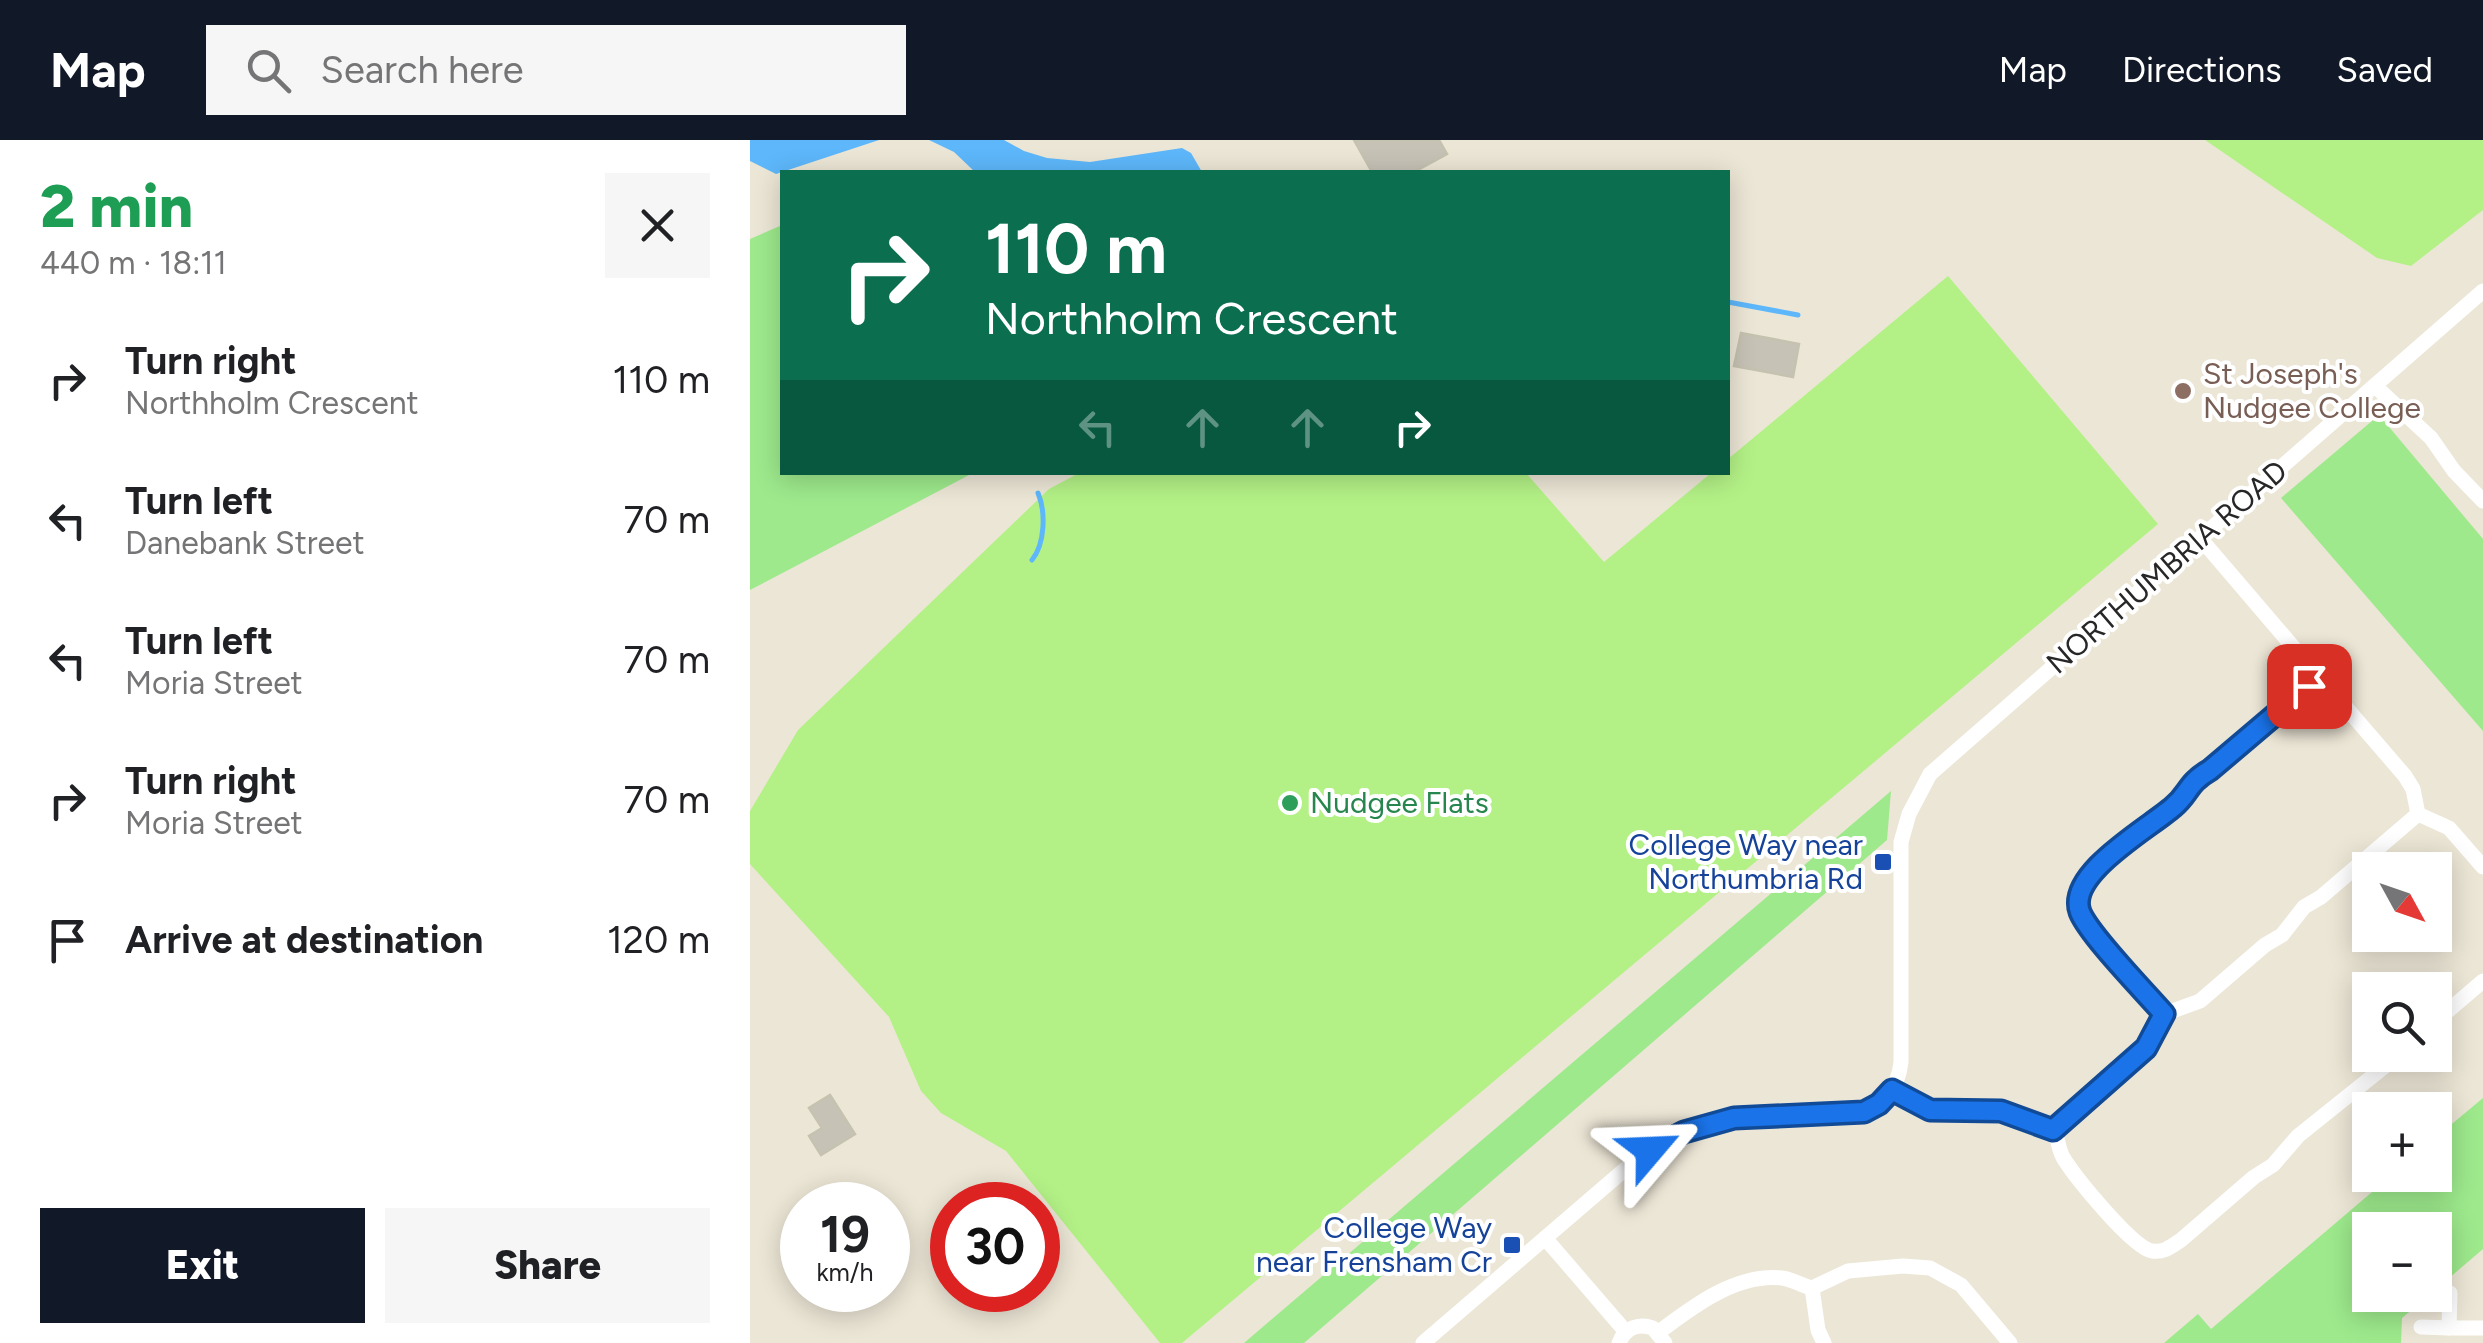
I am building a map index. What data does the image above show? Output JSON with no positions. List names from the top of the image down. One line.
{"streets":{"street":["NORTHUMBRIA ROAD"]},"places":{"other":["St Joseph's Nudgee College","Nudgee Flats"],"transit":["College Way near Northumbria Rd","College Way near Frensham Cr"]},"north":"bottom right","page":{"header":"Map","search":"Search here","nav":["Map","Directions","Saved"],"heading":["2 min","440 m · 18:11"],"turn":["110 m","Northholm Crescent"],"list":[{"name":"Turn right","note":"Northholm Crescent","value":"110 m"},{"name":"Turn left","note":"Danebank Street","value":"70 m"},{"name":"Turn left","note":"Moria Street","value":"70 m"},{"name":"Turn right","note":"Moria Street","value":"70 m"},{"name":"Arrive at destination","value":"120 m"}],"map_buttons":["+","−"],"speed":"19 km/h","limit":"30","buttons":["Exit","Share"]}}
